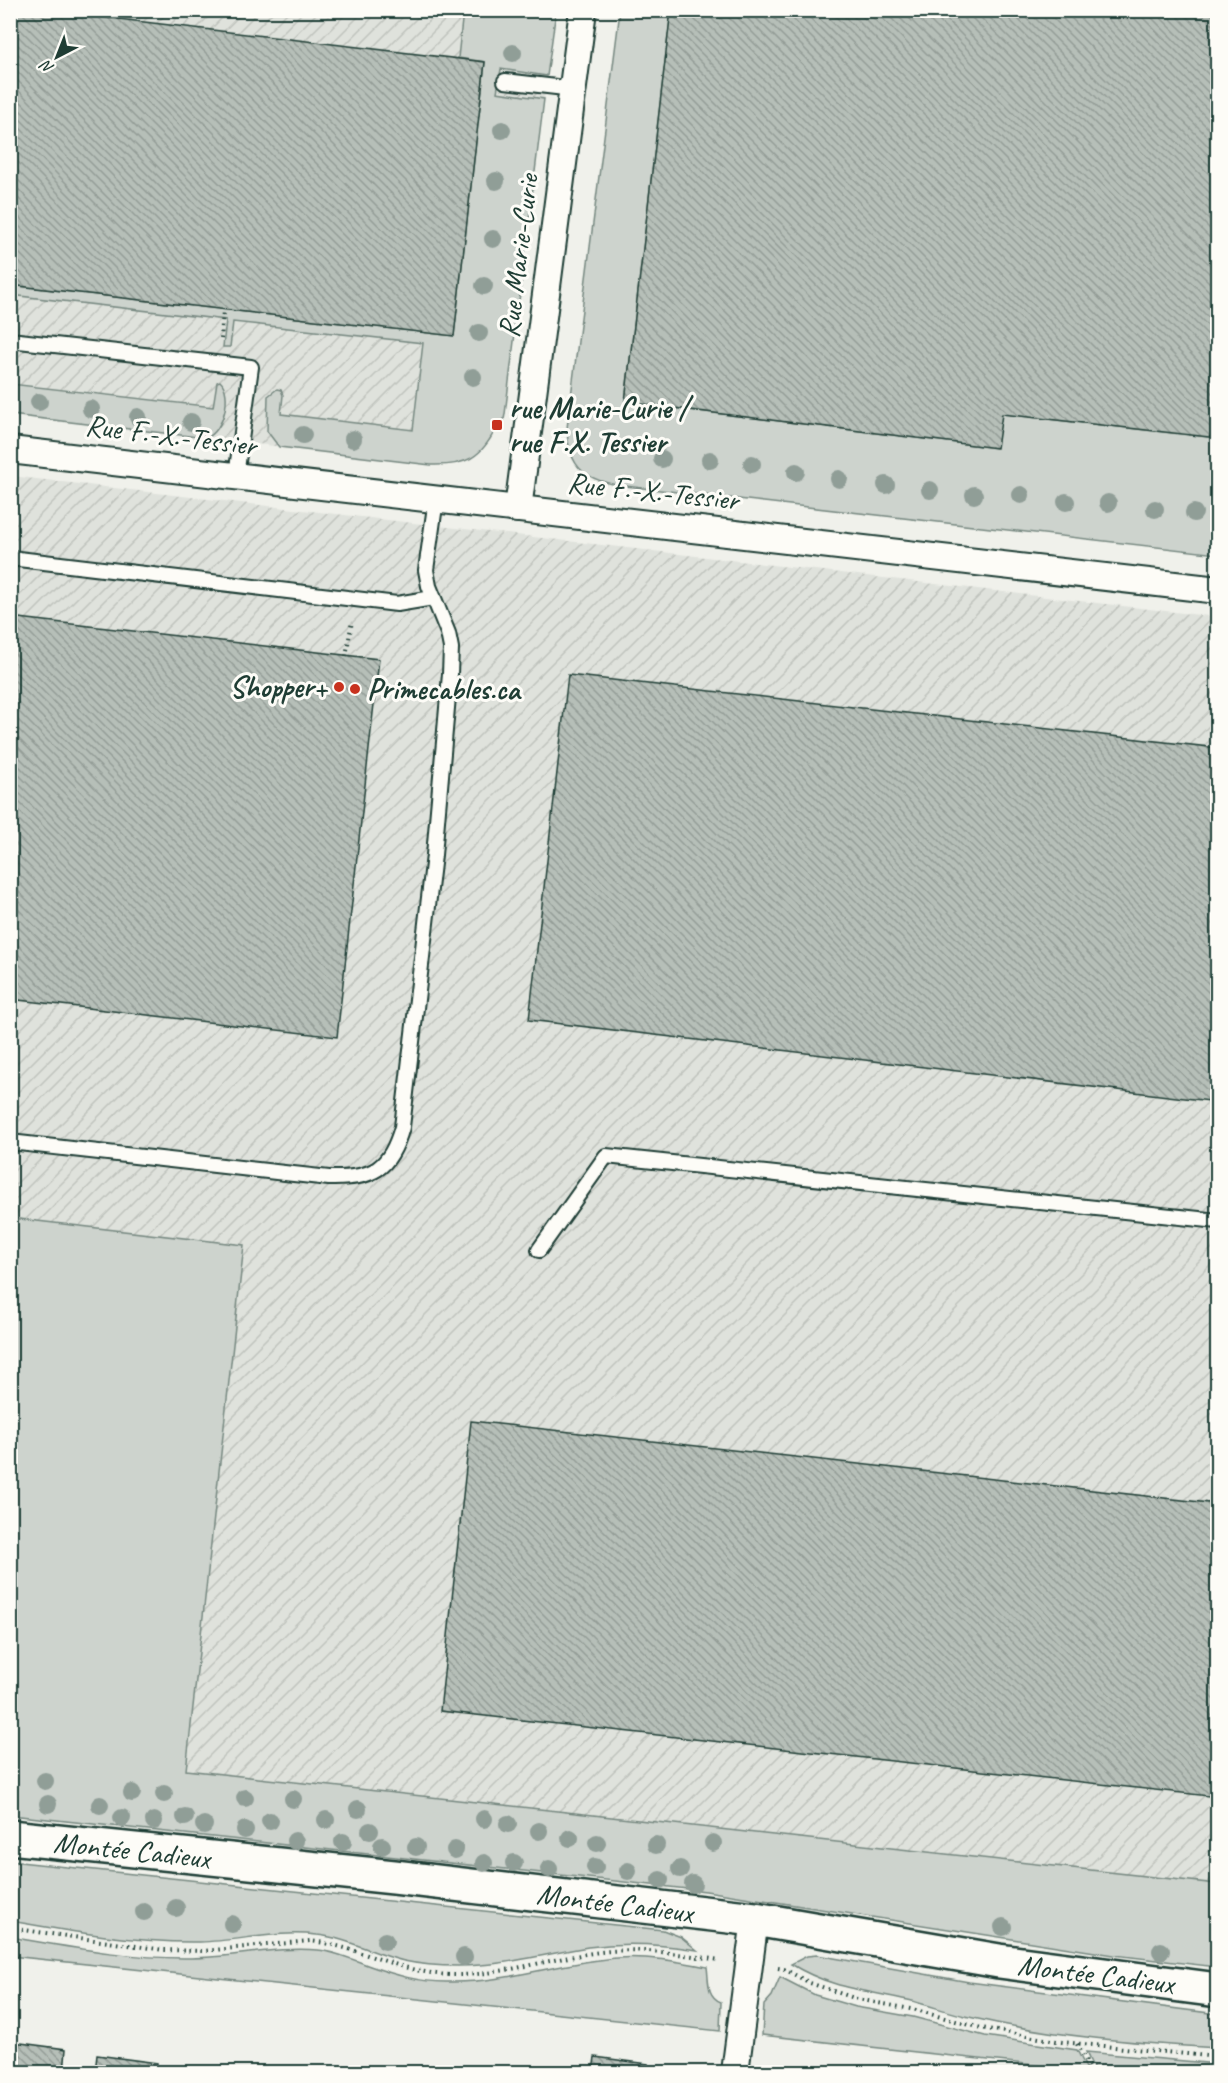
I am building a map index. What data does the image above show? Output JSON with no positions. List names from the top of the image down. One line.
{"streets":{"street":["Rue Marie-Curie","Rue F.-X.-Tessier","Montée Cadieux"]},"crossings":[["Rue Marie-Curie","Rue F.-X.-Tessier"]],"places":{"transit":["rue Marie-Curie / rue F.X. Tessier"],"other":["Shopper+","Primecables.ca"]},"north":"bottom left"}
